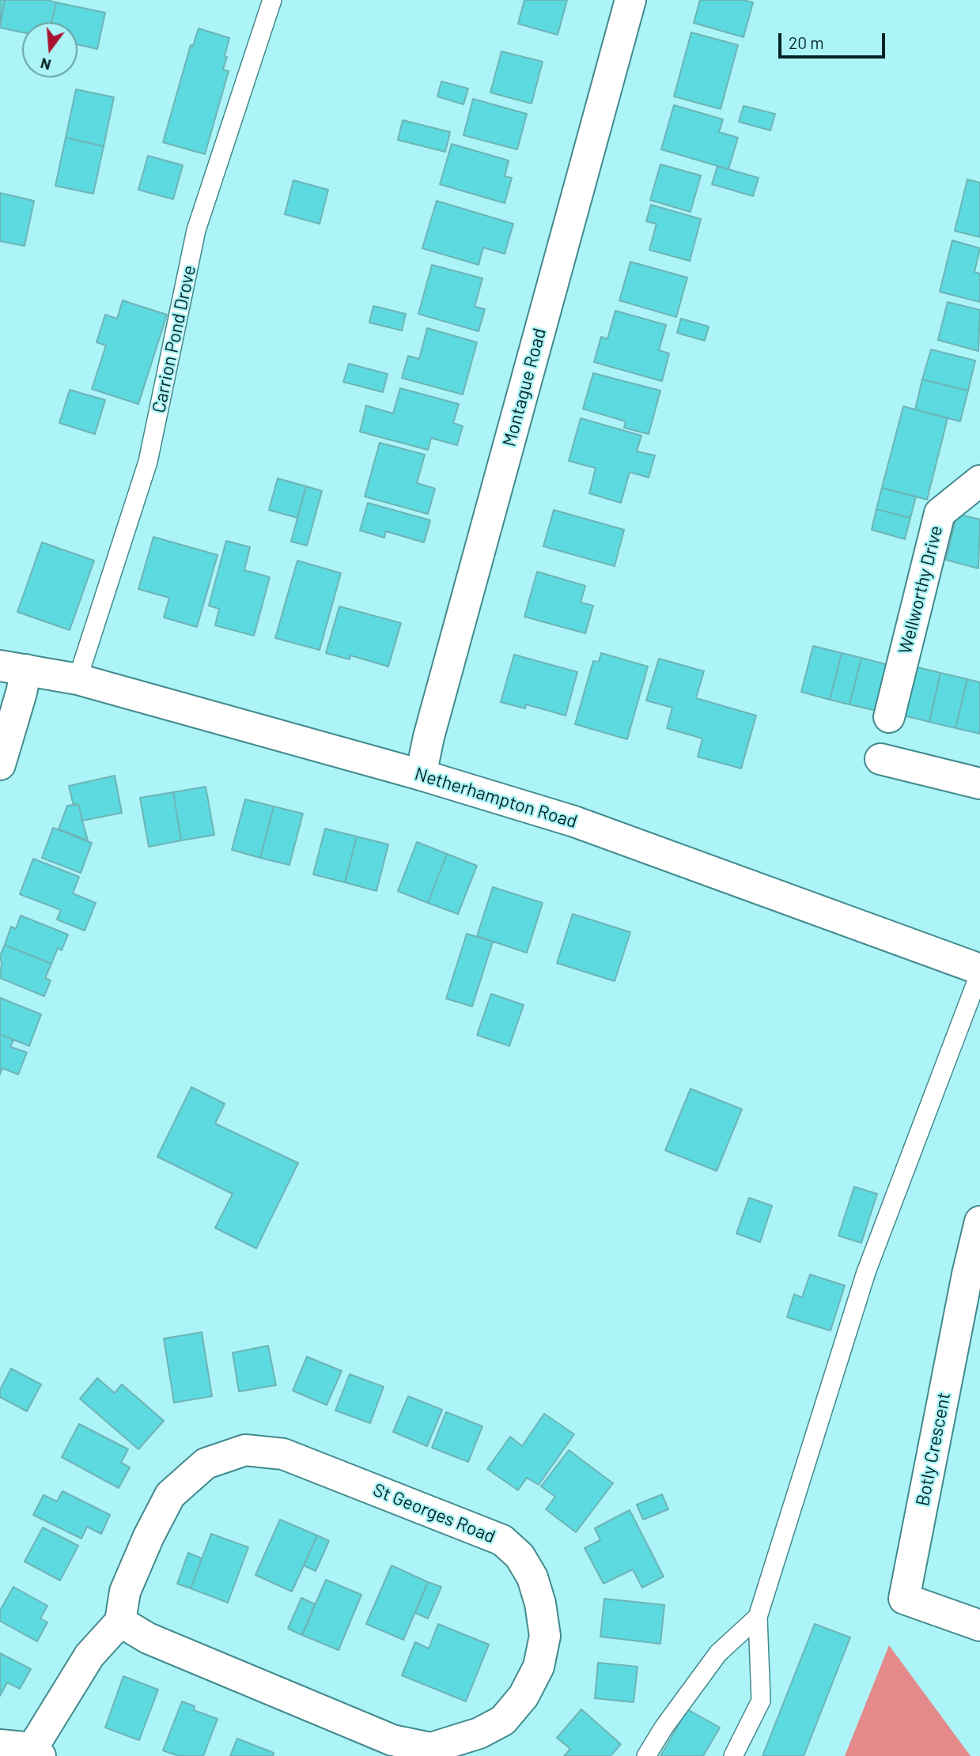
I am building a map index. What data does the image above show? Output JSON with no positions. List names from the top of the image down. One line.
{"streets":{"street":["Montague Road","Wellworthy Drive","Netherhampton Road","Botly Crescent","St Georges Road"],"lane":["Carrion Pond Drove"]},"crossings":[["Carrion Pond Drove","Netherhampton Road"],["Montague Road","Netherhampton Road"]],"scale_bar":"20 m","north":"bottom"}
